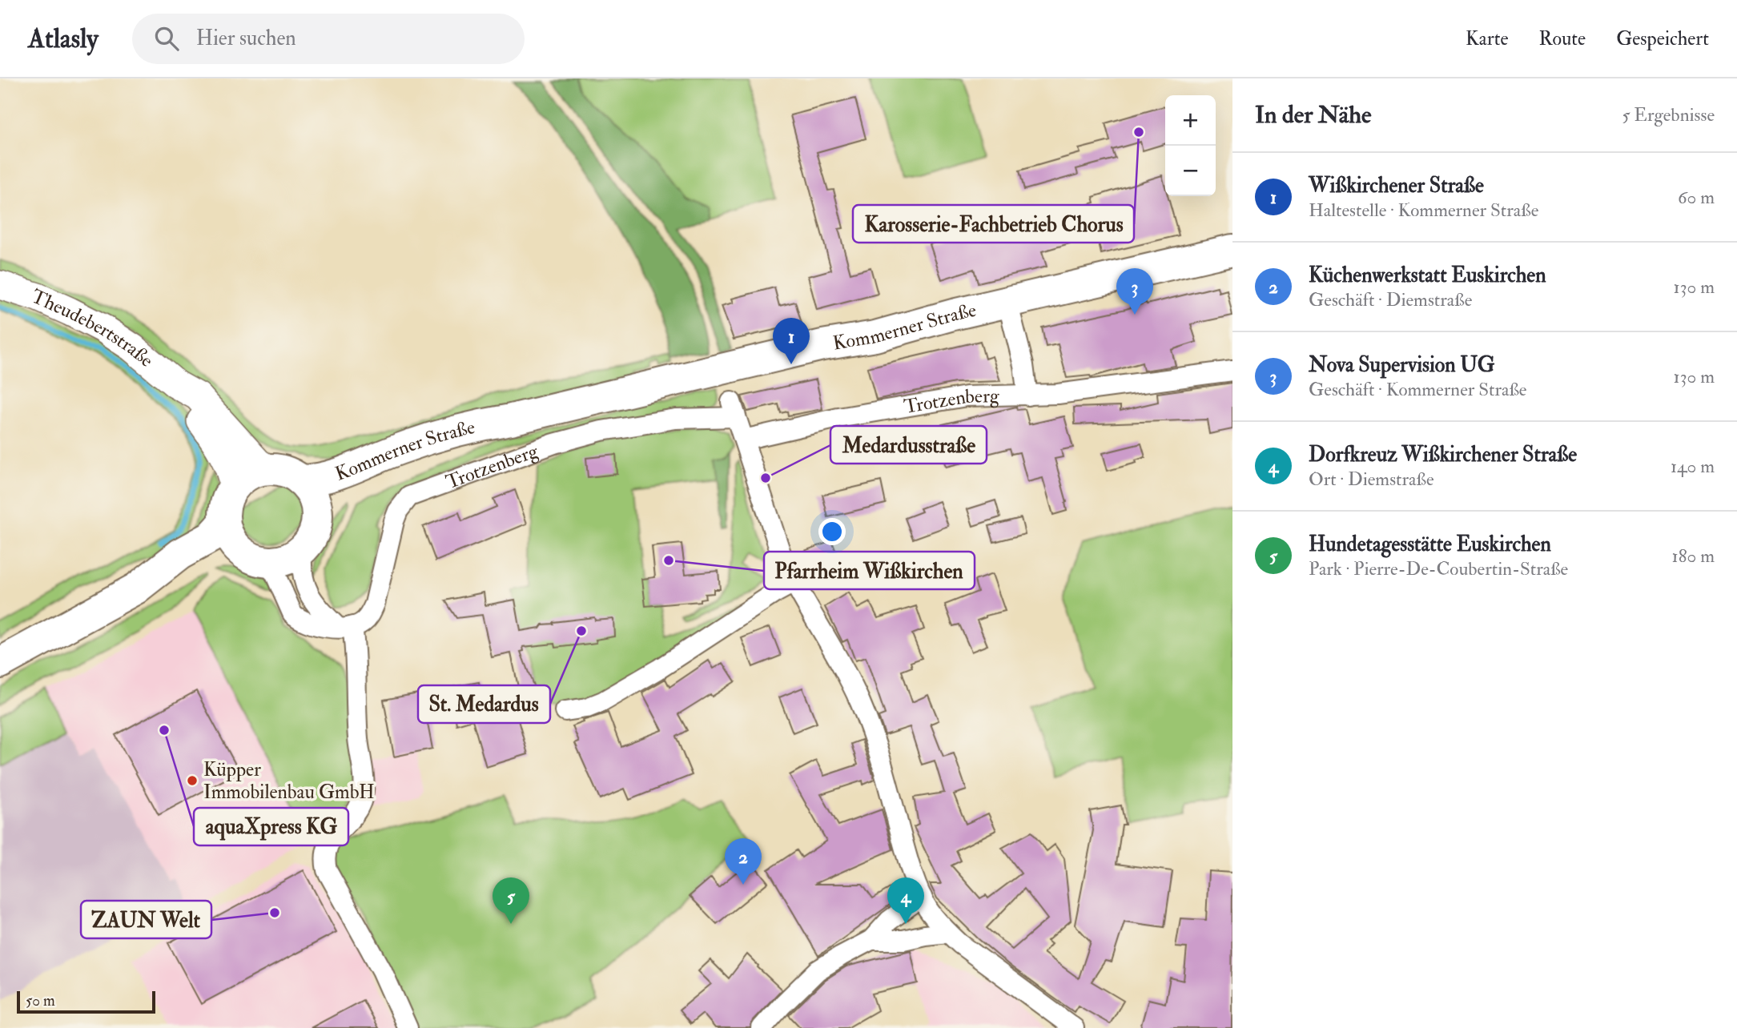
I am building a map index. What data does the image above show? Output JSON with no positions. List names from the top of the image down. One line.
{"streets":{"main road":["Kommerner Straße","Theudebertstraße"],"street":["Trotzenberg"]},"crossings":[["Kommerner Straße","Theudebertstraße"],["Kommerner Straße","Trotzenberg"]],"places":["Karosserie-Fachbetrieb Chorus","Medardusstraße","Pfarrheim Wißkirchen","St. Medardus","aquaXpress KG","Küpper Immobilenbau GmbH","ZAUN Welt"],"scale_bar":"50 m","page":{"header":"Atlasly","search":"Hier suchen","nav":["Karte","Route","Gespeichert"],"heading":["In der Nähe","5 Ergebnisse"],"map_buttons":["+","−"],"list":[{"mark":"1","name":"Wißkirchener Straße","note":"Haltestelle · Kommerner Straße","value":"60 m"},{"mark":"2","name":"Küchenwerkstatt Euskirchen","note":"Geschäft · Diemstraße","value":"130 m"},{"mark":"3","name":"Nova Supervision UG","note":"Geschäft · Kommerner Straße","value":"130 m"},{"mark":"4","name":"Dorfkreuz Wißkirchener Straße","note":"Ort · Diemstraße","value":"140 m"},{"mark":"5","name":"Hundetagesstätte Euskirchen","note":"Park · Pierre-De-Coubertin-Straße","value":"180 m"}],"pins":["3","1","2","4","5"],"scale":"50 m"}}
